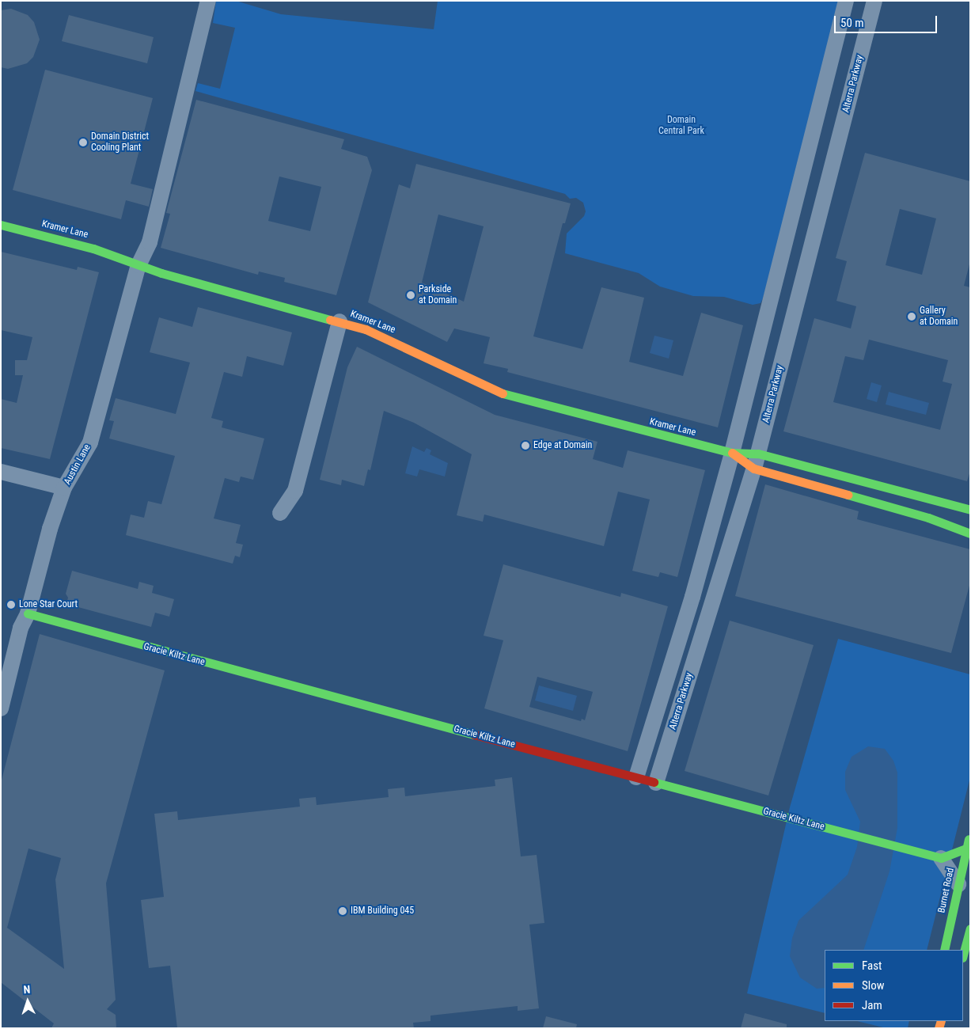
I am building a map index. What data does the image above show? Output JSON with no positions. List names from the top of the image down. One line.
{"streets":{"street":["Alterra Parkway","Kramer Lane","Austin Lane","Gracie Kiltz Lane","Burnet Road"]},"crossings":[["Alterra Parkway","Kramer Lane"],["Alterra Parkway","Gracie Kiltz Lane"],["Kramer Lane","Austin Lane"],["Austin Lane","Gracie Kiltz Lane"]],"parks":["Domain Central Park"],"places":["Domain District Cooling Plant","Parkside at Domain","Gallery at Domain","Edge at Domain","Lone Star Court","IBM Building 045"],"legend":["Fast","Slow","Jam"],"scale_bar":"50 m","north":"top"}
